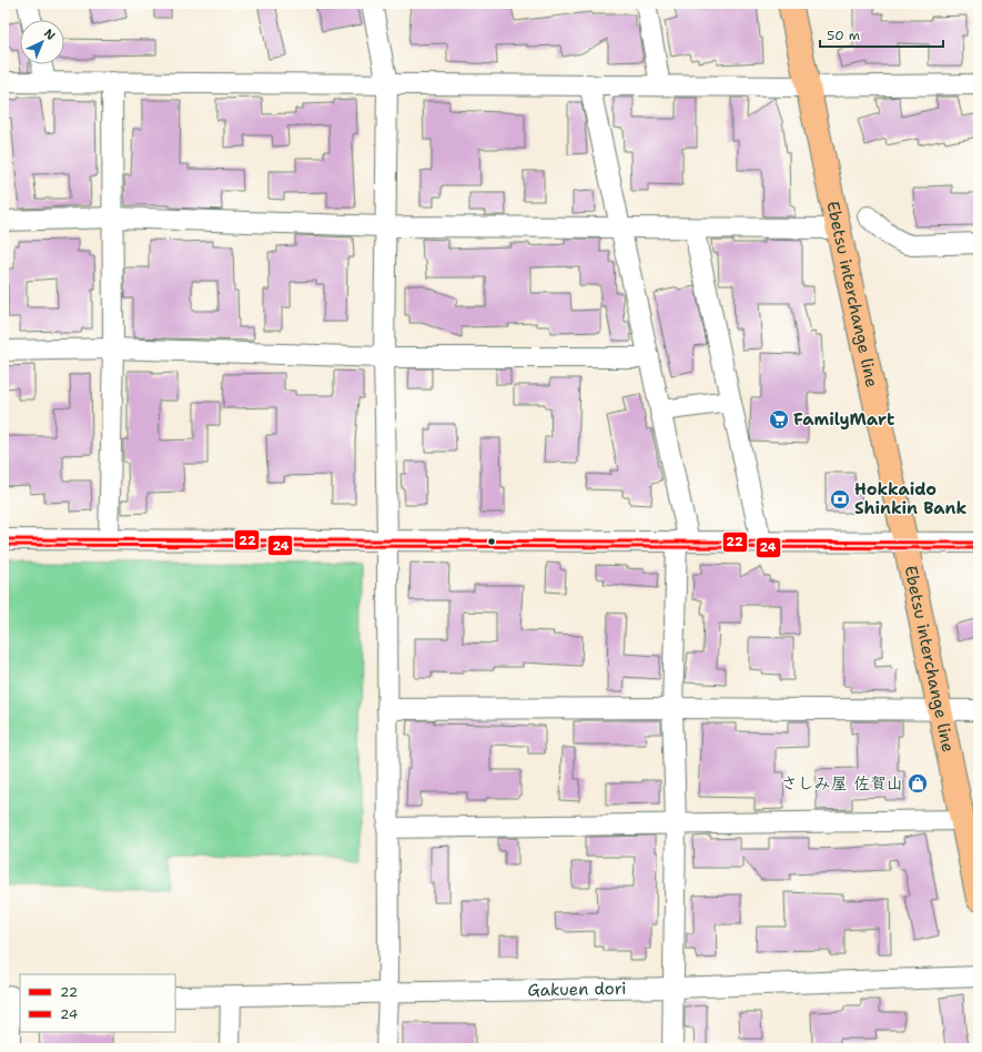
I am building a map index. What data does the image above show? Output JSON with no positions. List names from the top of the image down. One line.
{"streets":{"main road":["Ebetsu interchange line"],"street":["Gakuen dori"]},"places":{"supermarket":["FamilyMart"],"bank":["Hokkaido Shinkin Bank"],"shop":["さしみ屋 佐賀山"]},"lines":["transit line 22","transit line 24"],"legend":["22","24"],"scale_bar":"50 m","north":"top right"}
